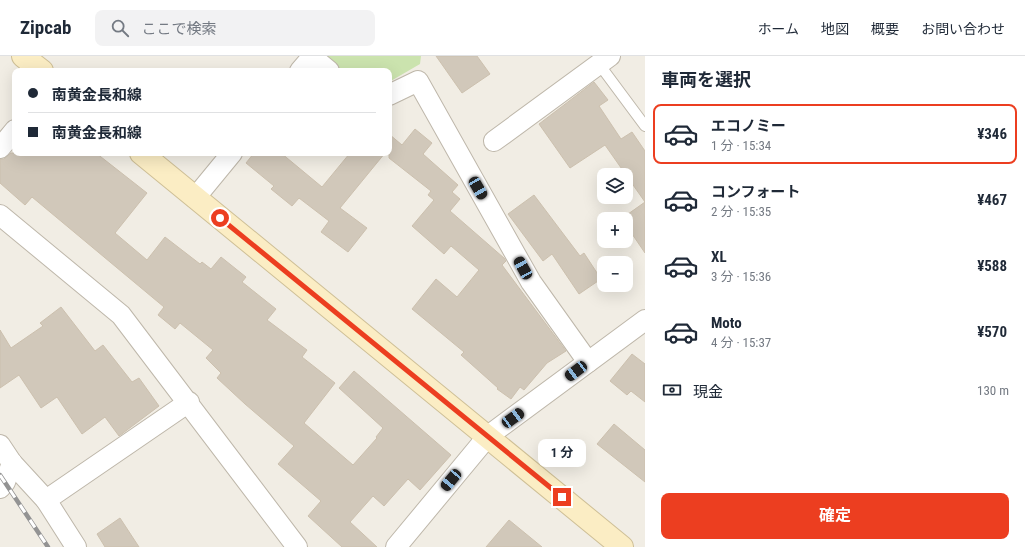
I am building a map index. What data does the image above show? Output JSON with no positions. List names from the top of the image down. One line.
{"page":{"header":"Zipcab","search":"ここで検索","nav":["ホーム","地図","概要","お問い合わせ"],"heading":"車両を選択","banner":["南黄金長和線","南黄金長和線"],"list":[{"name":"エコノミー","note":"1 分 · 15:34","value":"¥346"},{"name":"コンフォート","note":"2 分 · 15:35","value":"¥467"},{"name":"XL","note":"3 分 · 15:36","value":"¥588"},{"name":"Moto","note":"4 分 · 15:37","value":"¥570"}],"map_buttons":["+","−"],"pay":["現金","130 m"],"bubble":"1 分","buttons":"確定"}}
